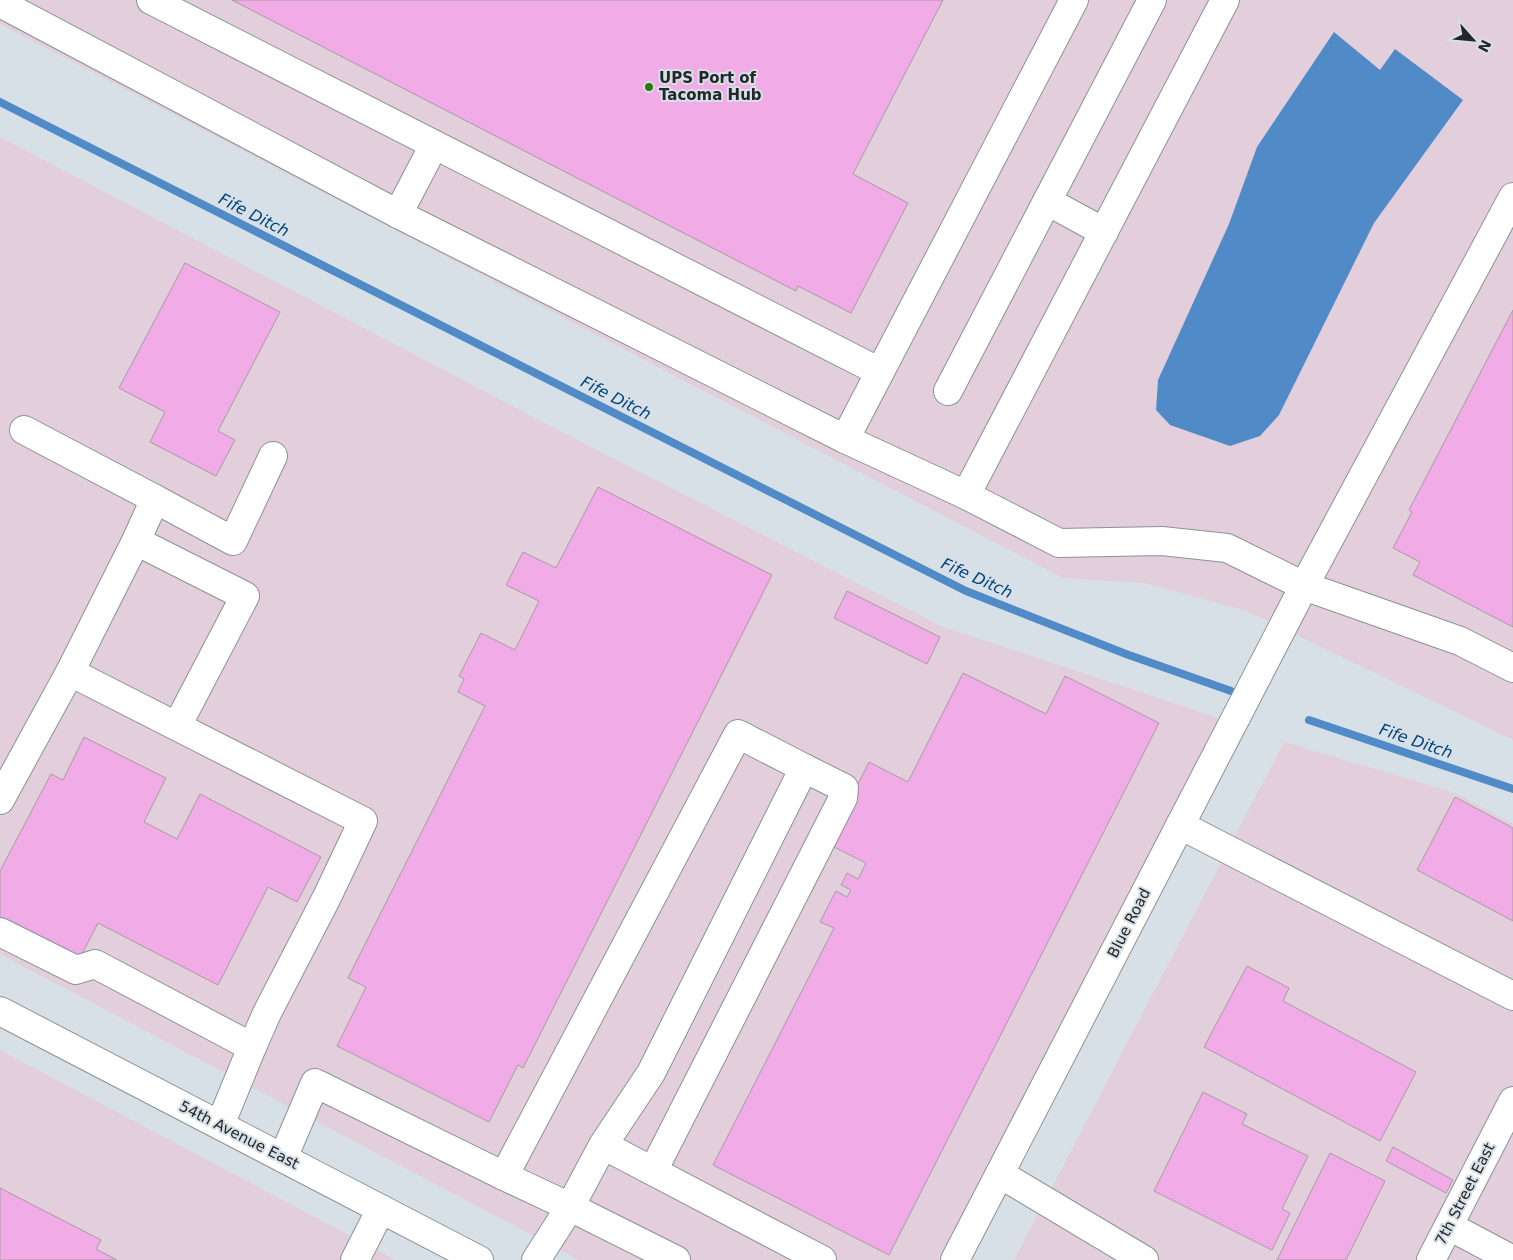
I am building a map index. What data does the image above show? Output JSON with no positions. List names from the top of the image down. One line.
{"streets":{"street":["Blue Road","54th Avenue East","7th Street East"]},"water":["Fife Ditch"],"places":["UPS Port of Tacoma Hub"],"north":"bottom right"}
